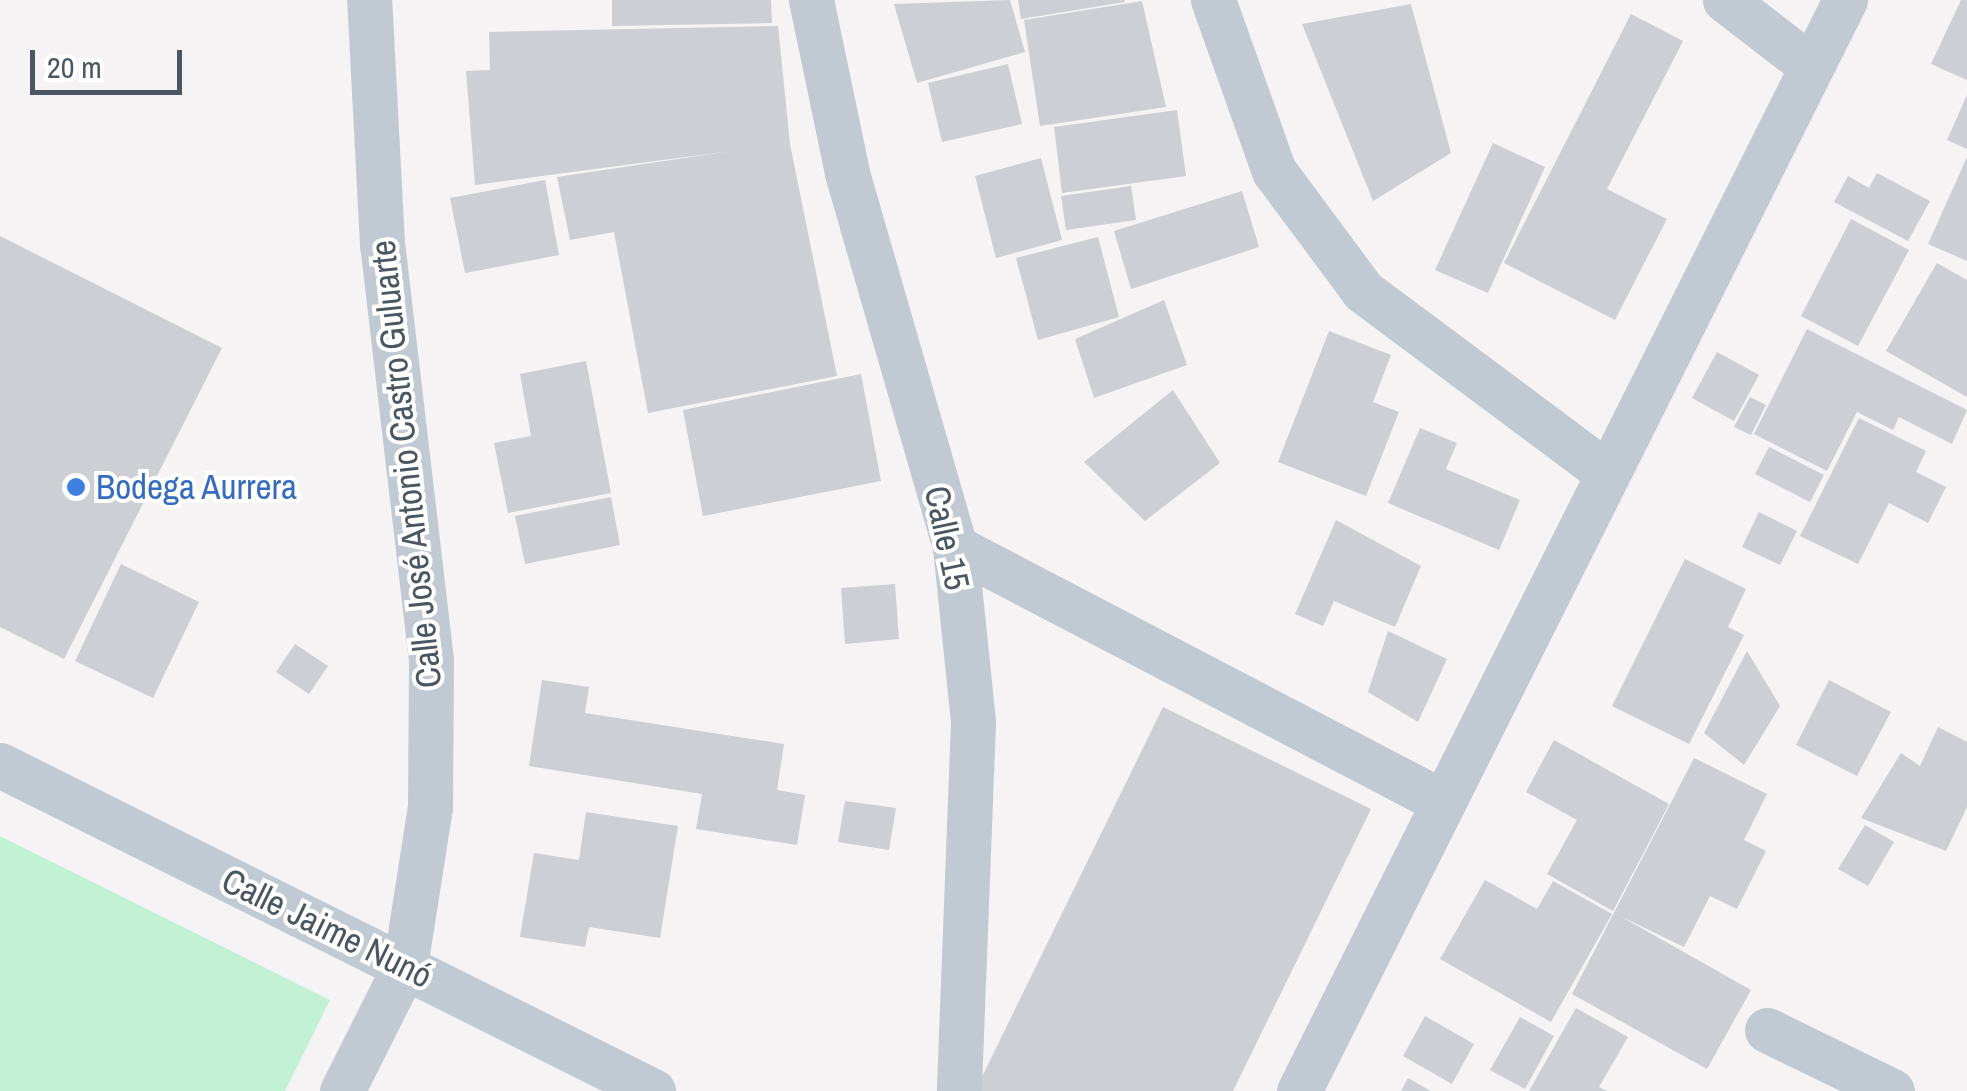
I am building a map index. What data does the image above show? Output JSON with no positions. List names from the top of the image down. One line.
{"streets":{"street":["Calle José Antonio Castro Guluarte","Calle 15","Calle Jaime Nunó"]},"crossings":[["Calle José Antonio Castro Guluarte","Calle Jaime Nunó"]],"places":["Bodega Aurrera"],"scale_bar":"20 m"}
